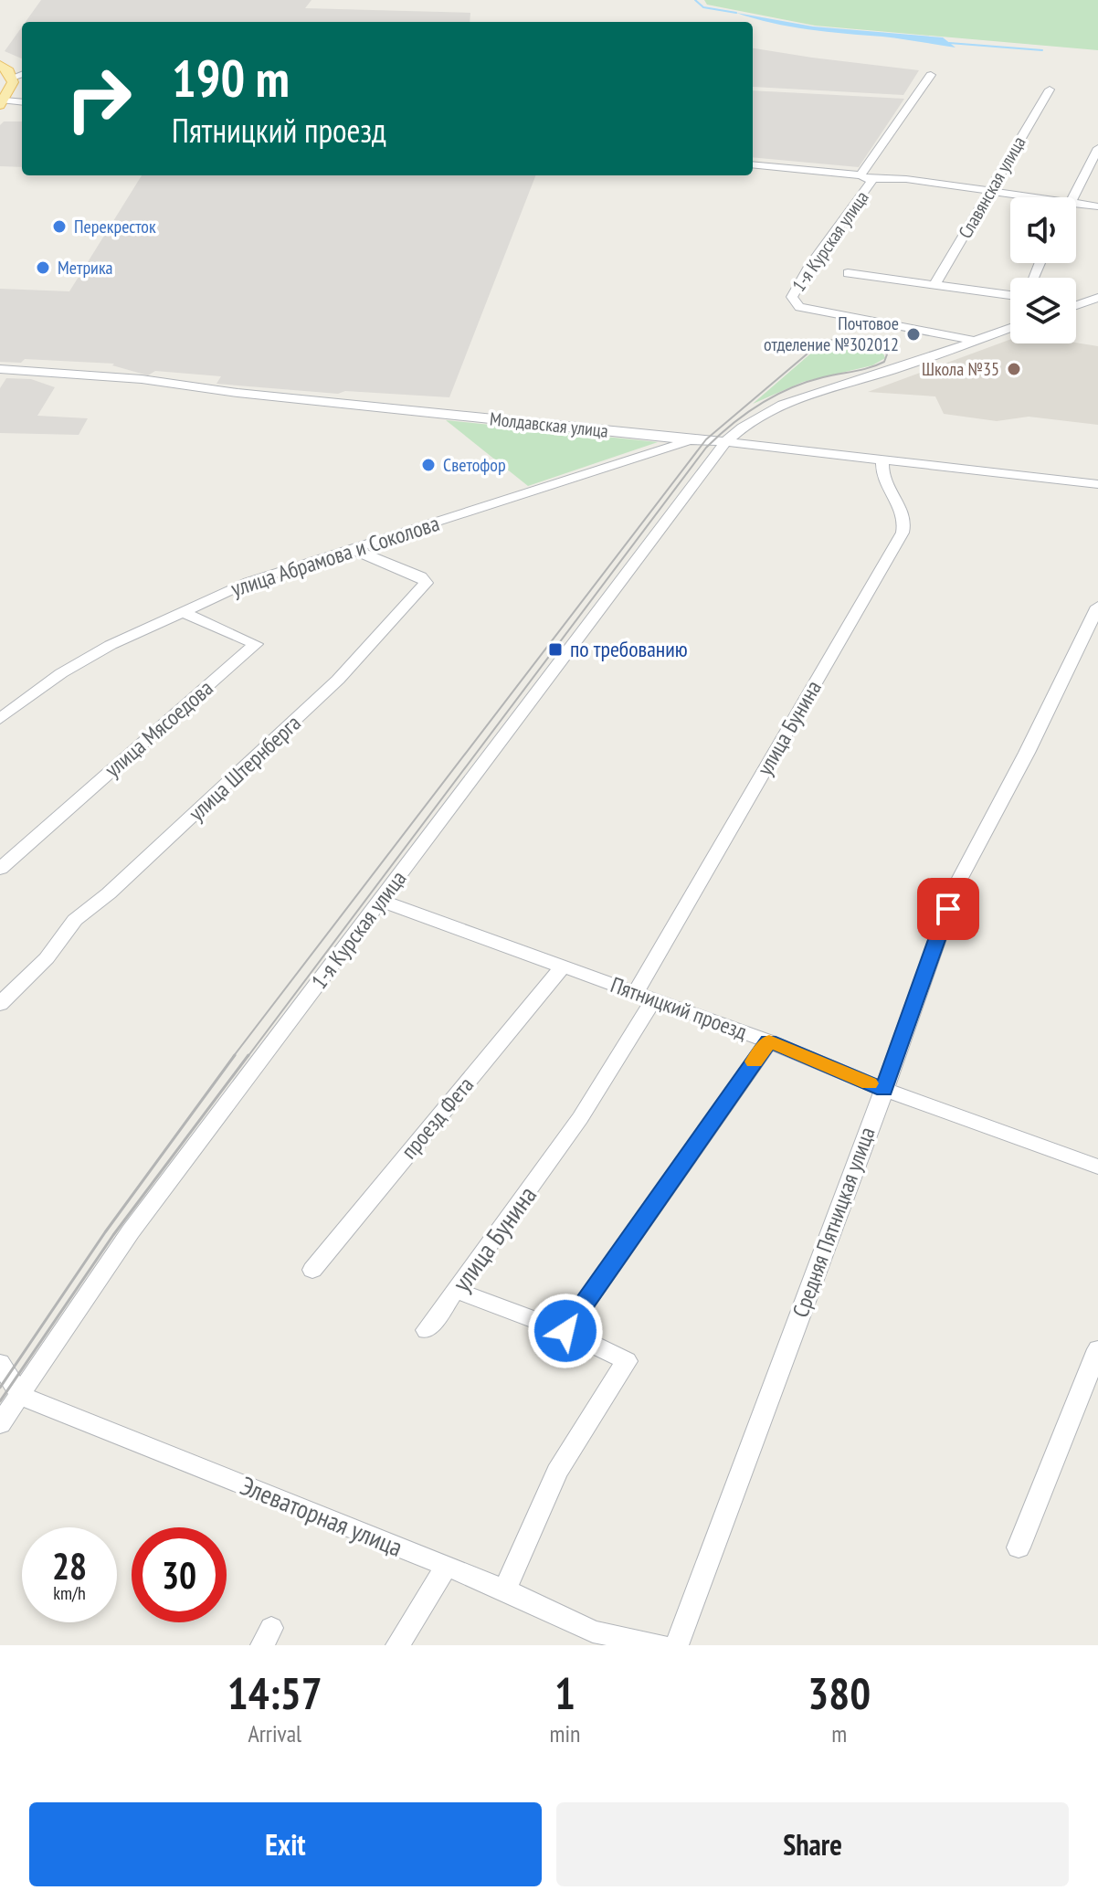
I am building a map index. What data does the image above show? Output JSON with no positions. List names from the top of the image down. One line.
{"streets":{"street":["Славянская улица","1-я Курская улица","Молдавская улица","улица Абрамова и Соколова","улица Бунина","улица Мясоедова","улица Штернберга","Пятницкий проезд","проезд Фета","Средняя Пятницкая улица","Элеваторная улица"]},"crossings":[["1-я Курская улица","Молдавская улица"],["1-я Курская улица","Пятницкий проезд"],["1-я Курская улица","Элеваторная улица"],["Молдавская улица","улица Абрамова и Соколова"],["Молдавская улица","улица Бунина"],["улица Абрамова и Соколова","улица Мясоедова"],["улица Абрамова и Соколова","улица Штернберга"],["улица Бунина","Пятницкий проезд"],["Пятницкий проезд","проезд Фета"],["Пятницкий проезд","Средняя Пятницкая улица"]],"places":{"other":["Перекресток","Метрика","Почтовое отделение №302012","Школа №35","Светофор"],"transit":["по требованию"]},"page":{"turn":["190 m","Пятницкий проезд"],"speed":"28 km/h","limit":"30","eta":["14:57","Arrival","1","min","380","m"],"buttons":["Exit","Share"]}}
